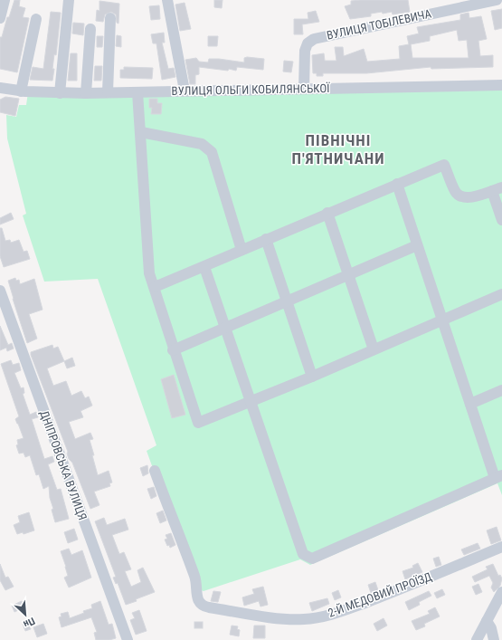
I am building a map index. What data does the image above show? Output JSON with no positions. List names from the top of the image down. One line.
{"streets":{"street":["ВУЛИЦЯ ТОБІЛЕВИЧА","ВУЛИЦЯ ОЛЬГИ КОБИЛЯНСЬКОЇ","ДНІПРОВСЬКА ВУЛИЦЯ","2-Й МЕДОВИЙ ПРОЇЗД"]},"crossings":[["ВУЛИЦЯ ТОБІЛЕВИЧА","ВУЛИЦЯ ОЛЬГИ КОБИЛЯНСЬКОЇ"]],"districts":["ПІВНІЧНІ П'ЯТНИЧАНИ"],"north":"bottom right"}
